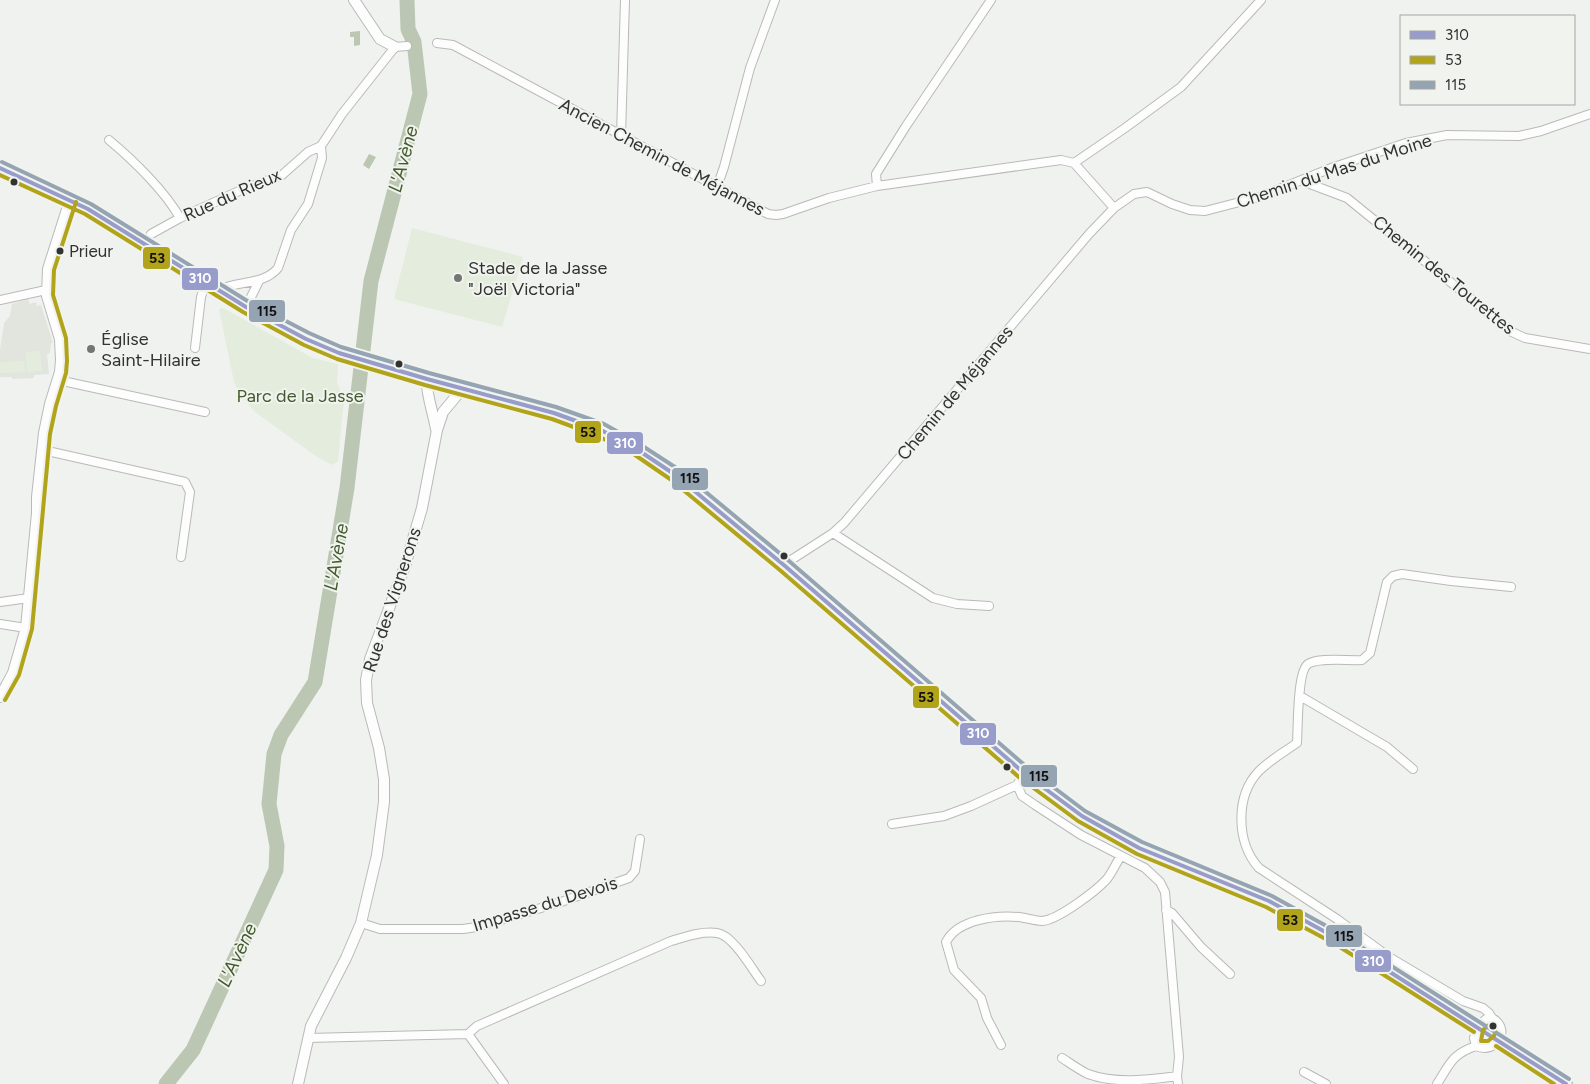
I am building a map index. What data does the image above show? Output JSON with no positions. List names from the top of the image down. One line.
{"streets":{"street":["Ancien Chemin de Méjannes","Chemin du Mas du Moine","Rue du Rieux","Chemin des Tourettes","Chemin de Méjannes","Rue des Vignerons","Impasse du Devois"]},"crossings":[["Chemin du Mas du Moine","Chemin des Tourettes"],["Chemin du Mas du Moine","Chemin de Méjannes"],["Rue des Vignerons","Impasse du Devois"]],"water":["L'Avène"],"parks":["Parc de la Jasse"],"places":["Prieur","Stade de la Jasse \"Joël Victoria\"","Église Saint-Hilaire"],"lines":["transit line 115","transit line 310","transit line 53"],"legend":["310","53","115"]}
